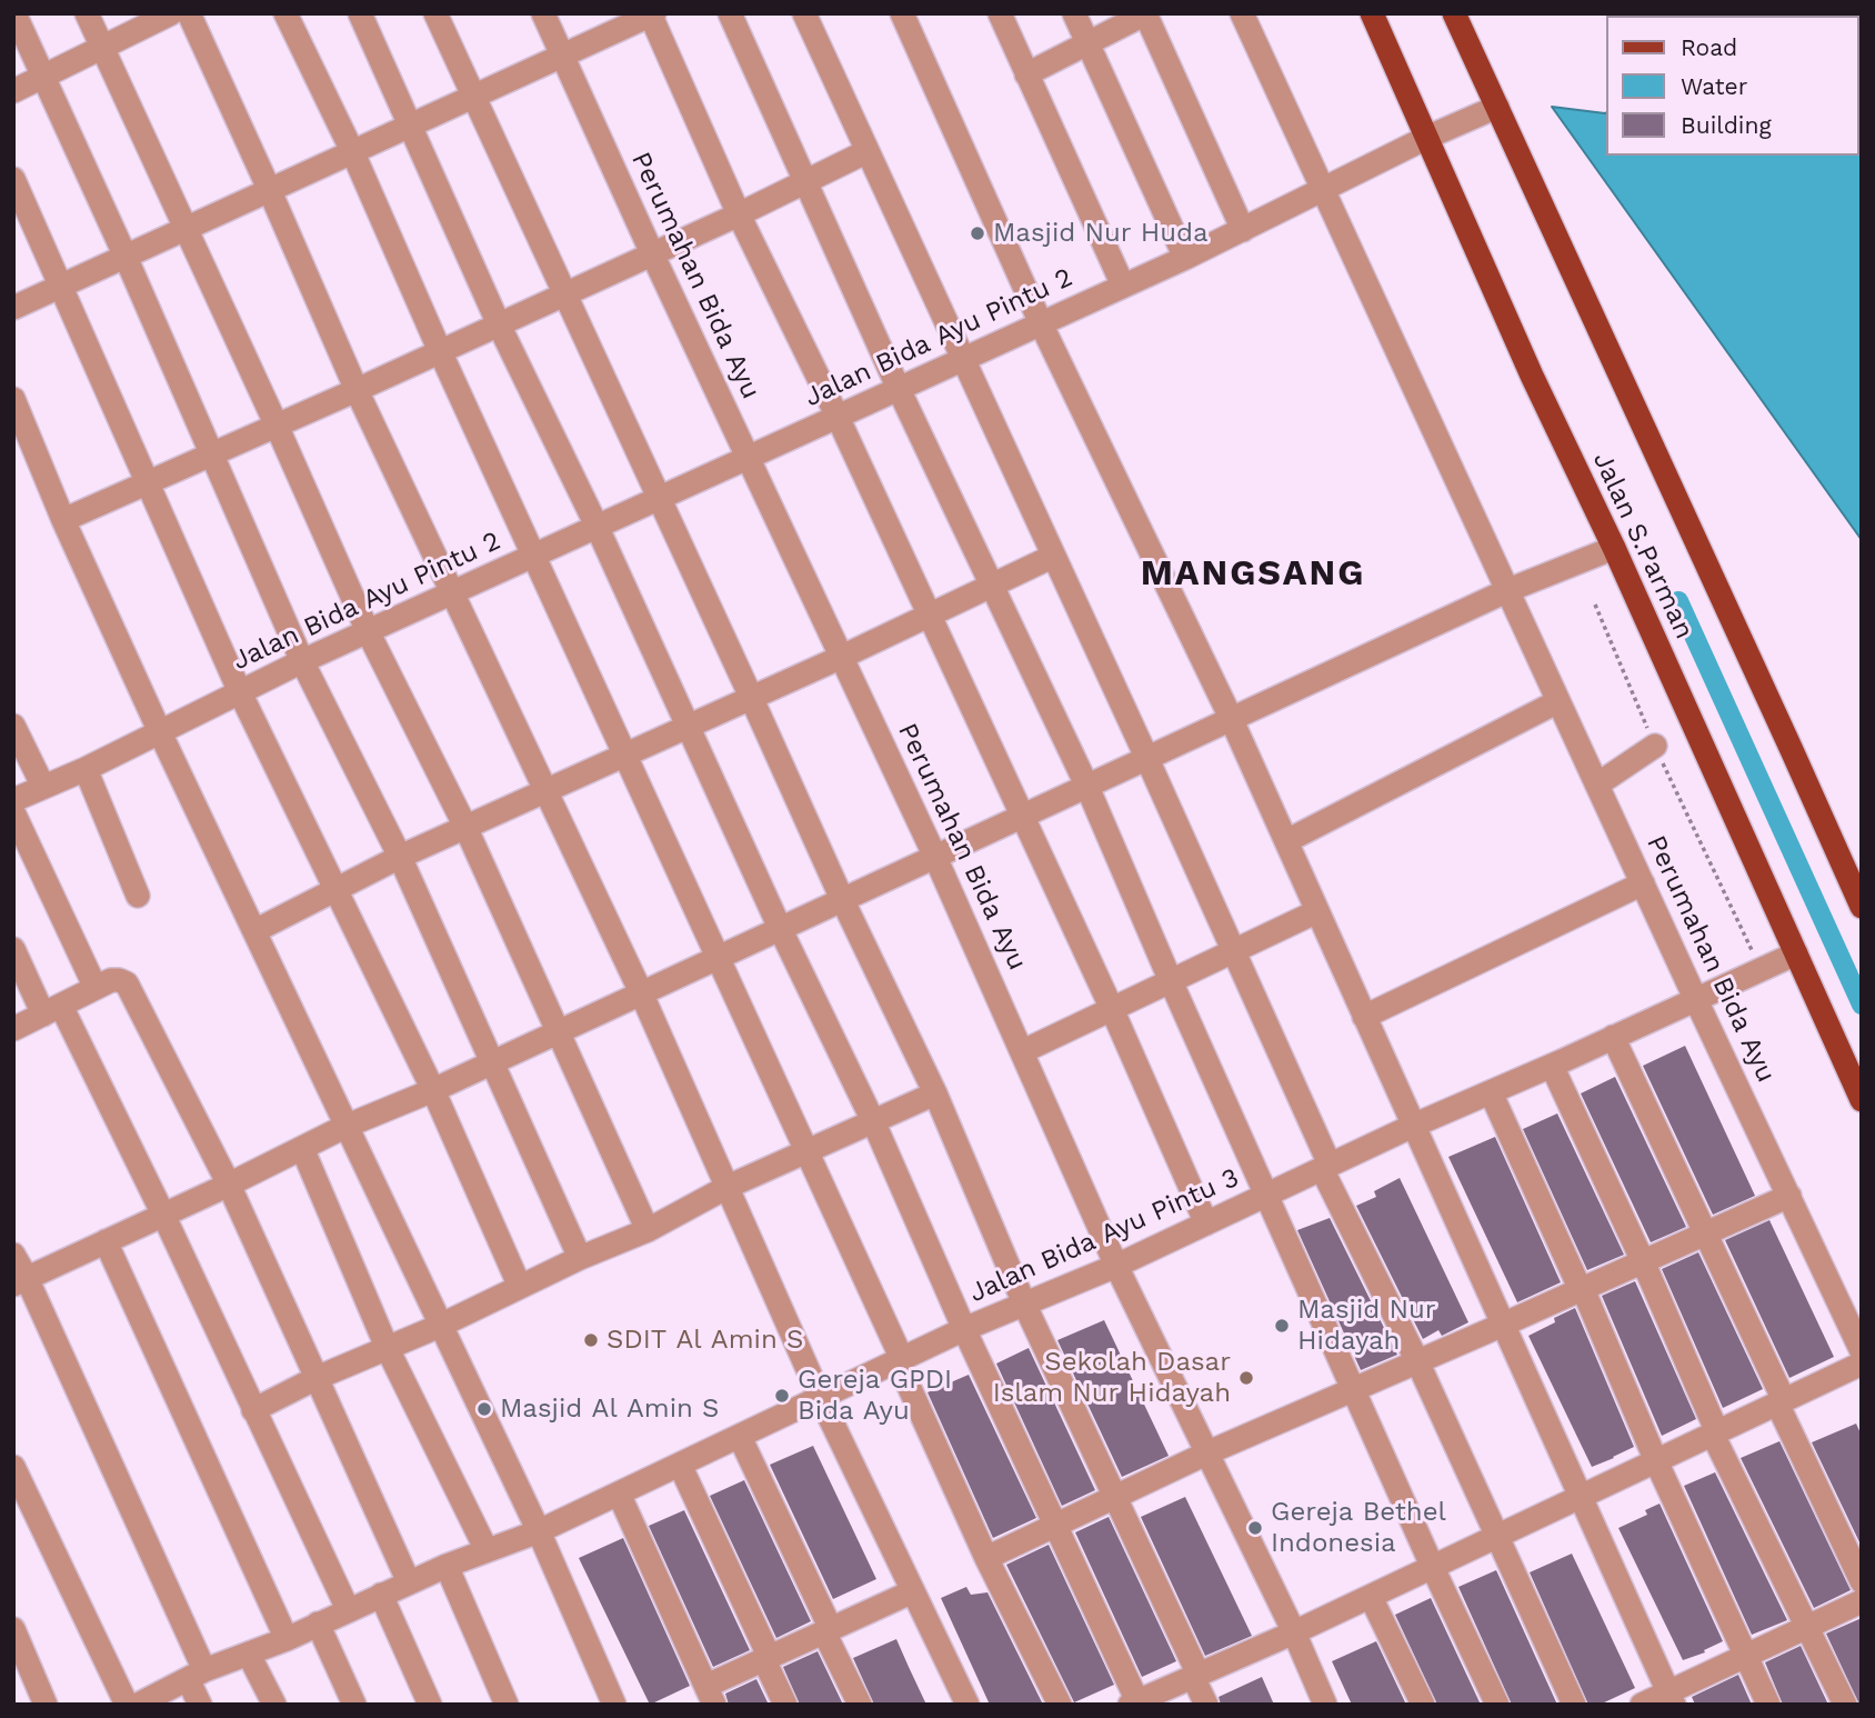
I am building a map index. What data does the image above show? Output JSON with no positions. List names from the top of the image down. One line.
{"streets":{"main road":["Jalan S.Parman"],"street":["Perumahan Bida Ayu","Jalan Bida Ayu Pintu 2","Jalan Bida Ayu Pintu 3"]},"crossings":[["Perumahan Bida Ayu","Jalan Bida Ayu Pintu 2"],["Perumahan Bida Ayu","Jalan Bida Ayu Pintu 3"],["Jalan Bida Ayu Pintu 2","Jalan S.Parman"],["Jalan S.Parman","Jalan Bida Ayu Pintu 3"]],"districts":["MANGSANG"],"places":["Masjid Nur Huda","Masjid Nur Hidayah","SDIT Al Amin S","Sekolah Dasar Islam Nur Hidayah","Gereja GPDI Bida Ayu","Masjid Al Amin S","Gereja Bethel Indonesia"],"legend":["Road","Water","Building"]}
